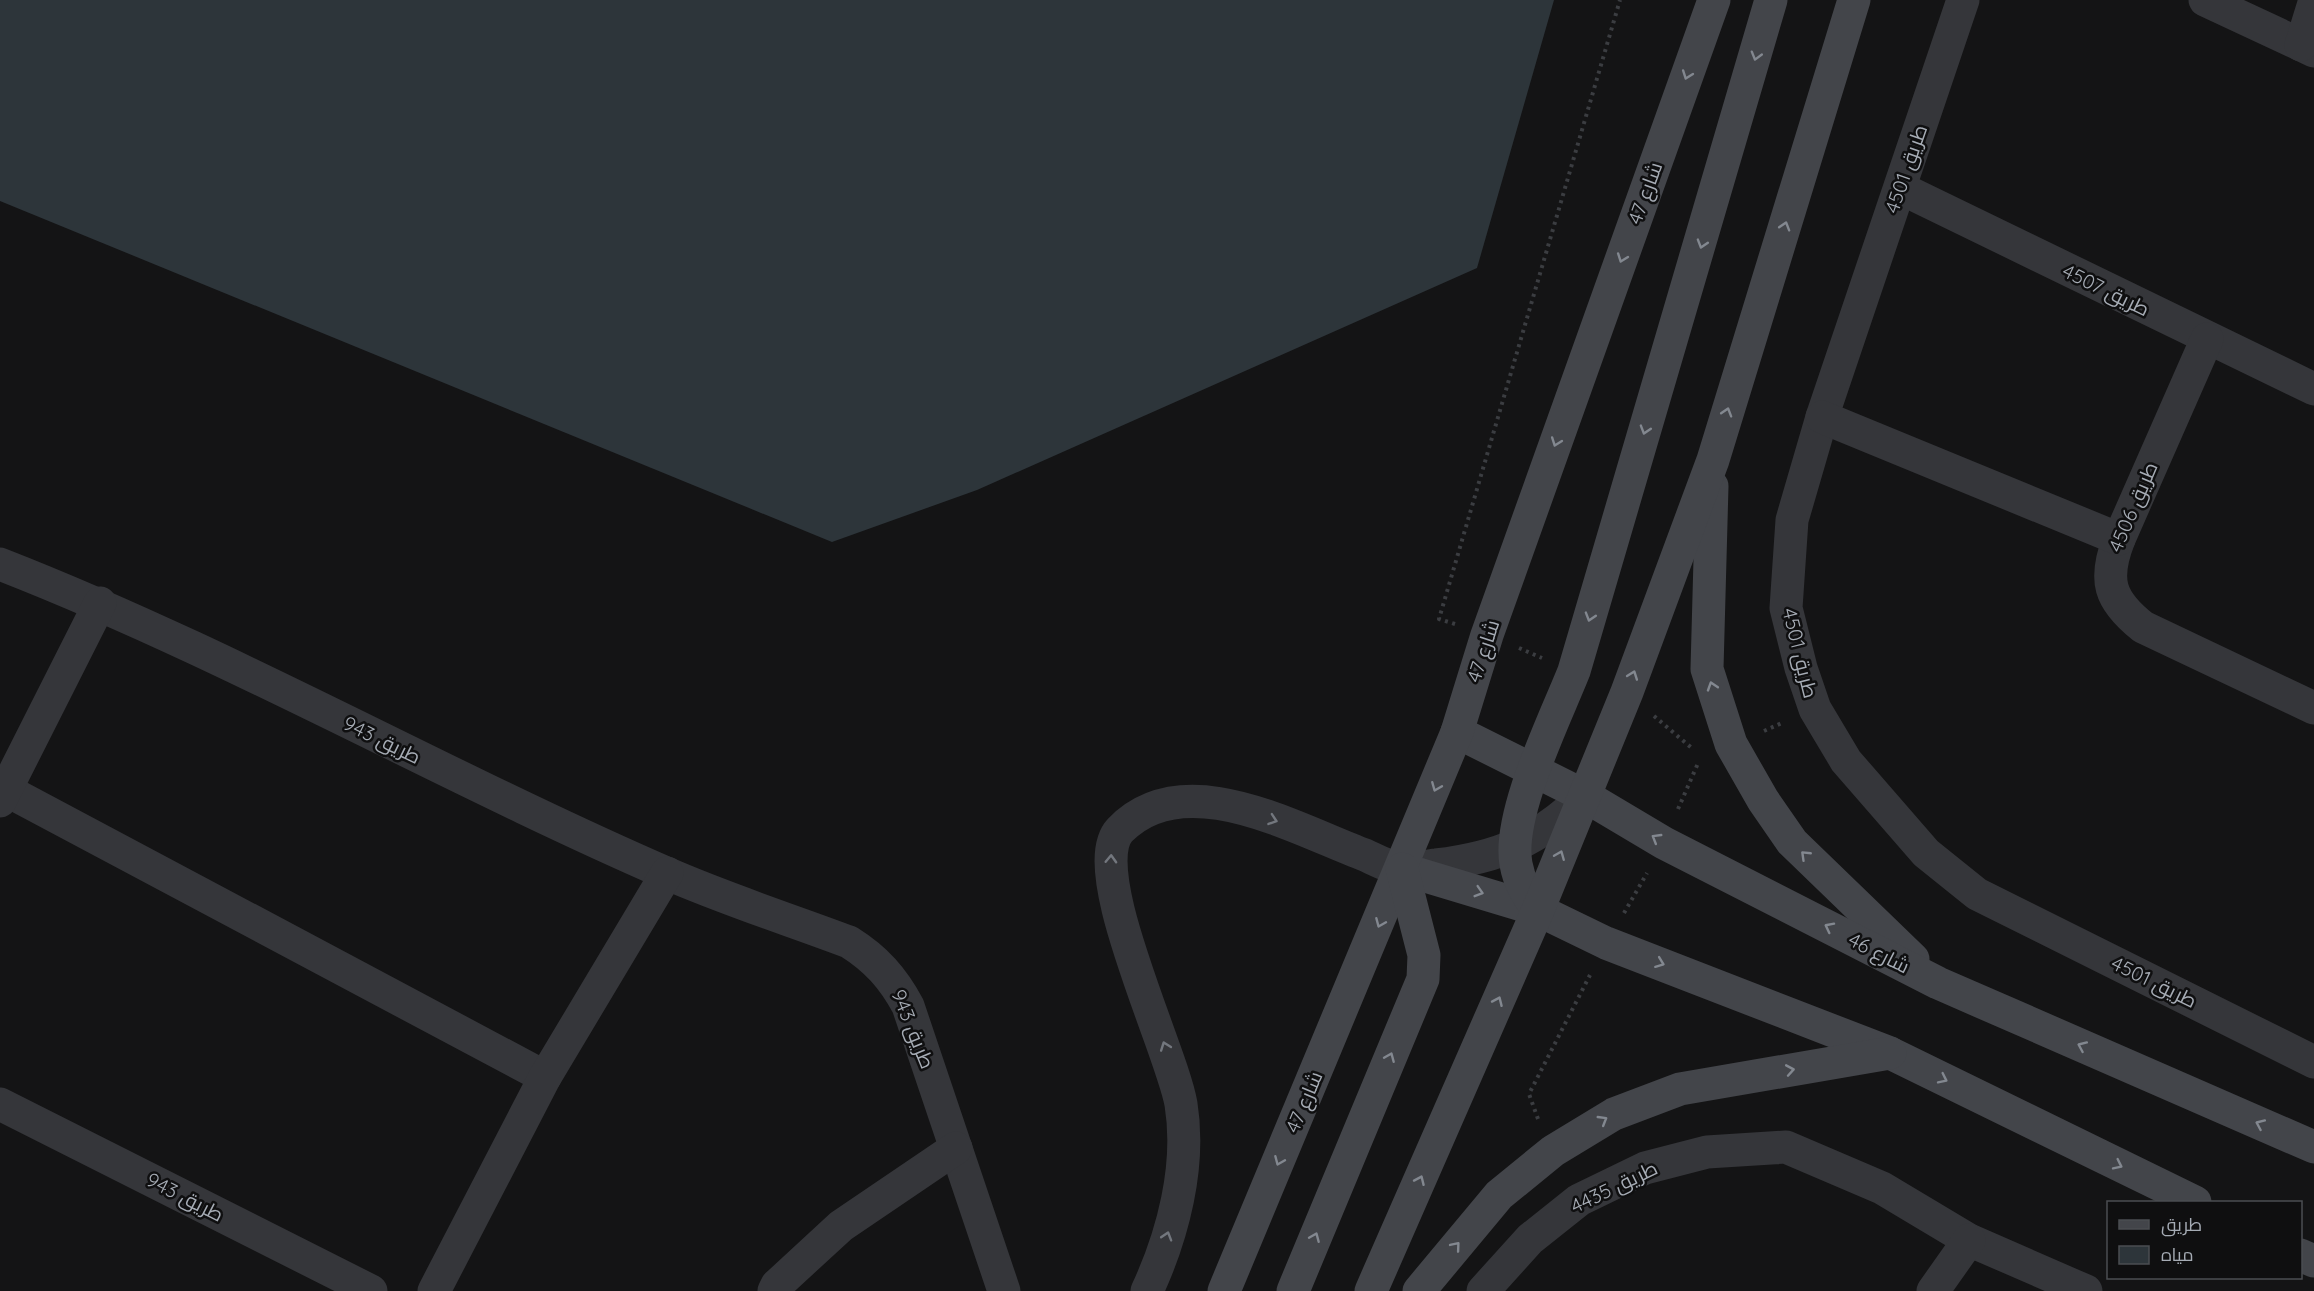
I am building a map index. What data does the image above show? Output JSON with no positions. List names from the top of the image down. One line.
{"streets":{"main road":["شارع 47","شارع 46"],"street":["طريق 4501","طريق 4507","طريق 4506","طريق 943","طريق 4435"]},"crossings":[["طريق 4501","طريق 4507"],["شارع 47","شارع 46"],["طريق 4507","طريق 4506"]],"legend":["طريق","مياه"]}
